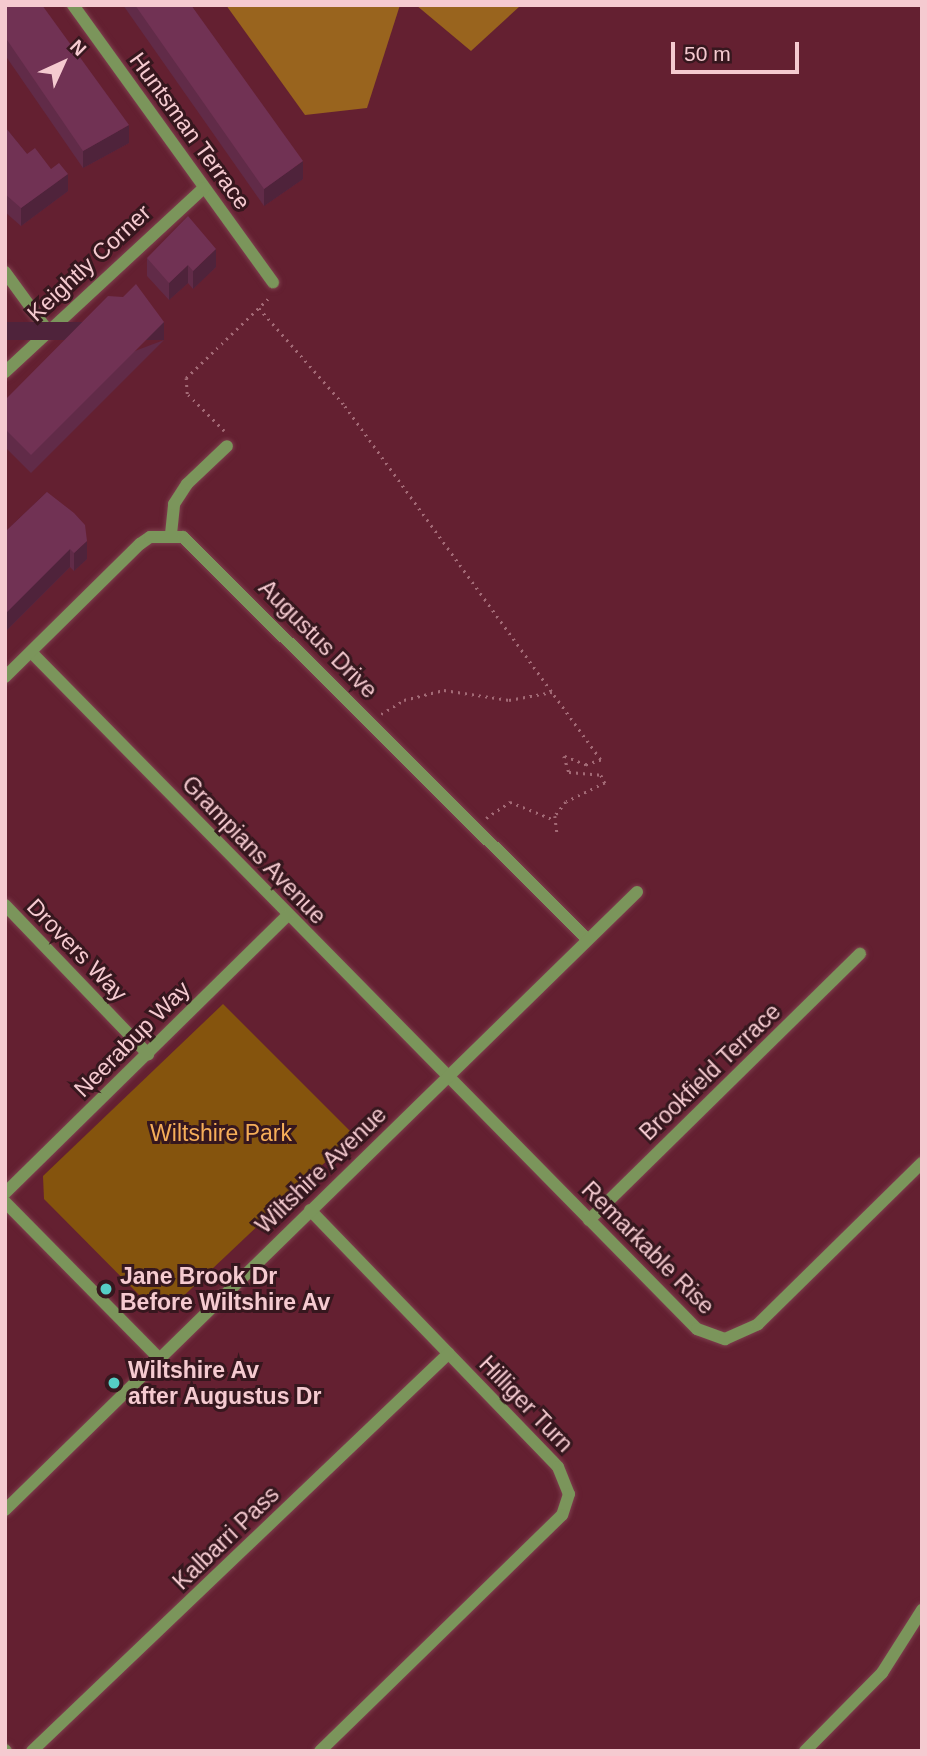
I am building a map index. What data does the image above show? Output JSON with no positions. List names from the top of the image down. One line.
{"streets":{"street":["Huntsman Terrace","Keightly Corner","Augustus Drive","Grampians Avenue","Drovers Way","Neerabup Way","Brookfield Terrace","Wiltshire Avenue","Remarkable Rise","Hilliger Turn","Kalbarri Pass"]},"crossings":[["Huntsman Terrace","Keightly Corner"],["Augustus Drive","Wiltshire Avenue"],["Grampians Avenue","Neerabup Way"],["Grampians Avenue","Wiltshire Avenue"],["Grampians Avenue","Remarkable Rise"],["Drovers Way","Neerabup Way"],["Brookfield Terrace","Remarkable Rise"],["Wiltshire Avenue","Remarkable Rise"],["Wiltshire Avenue","Hilliger Turn"],["Hilliger Turn","Kalbarri Pass"]],"parks":["Wiltshire Park"],"places":["Jane Brook Dr Before Wiltshire Av","Wiltshire Av after Augustus Dr"],"scale_bar":"50 m","north":"top right"}
